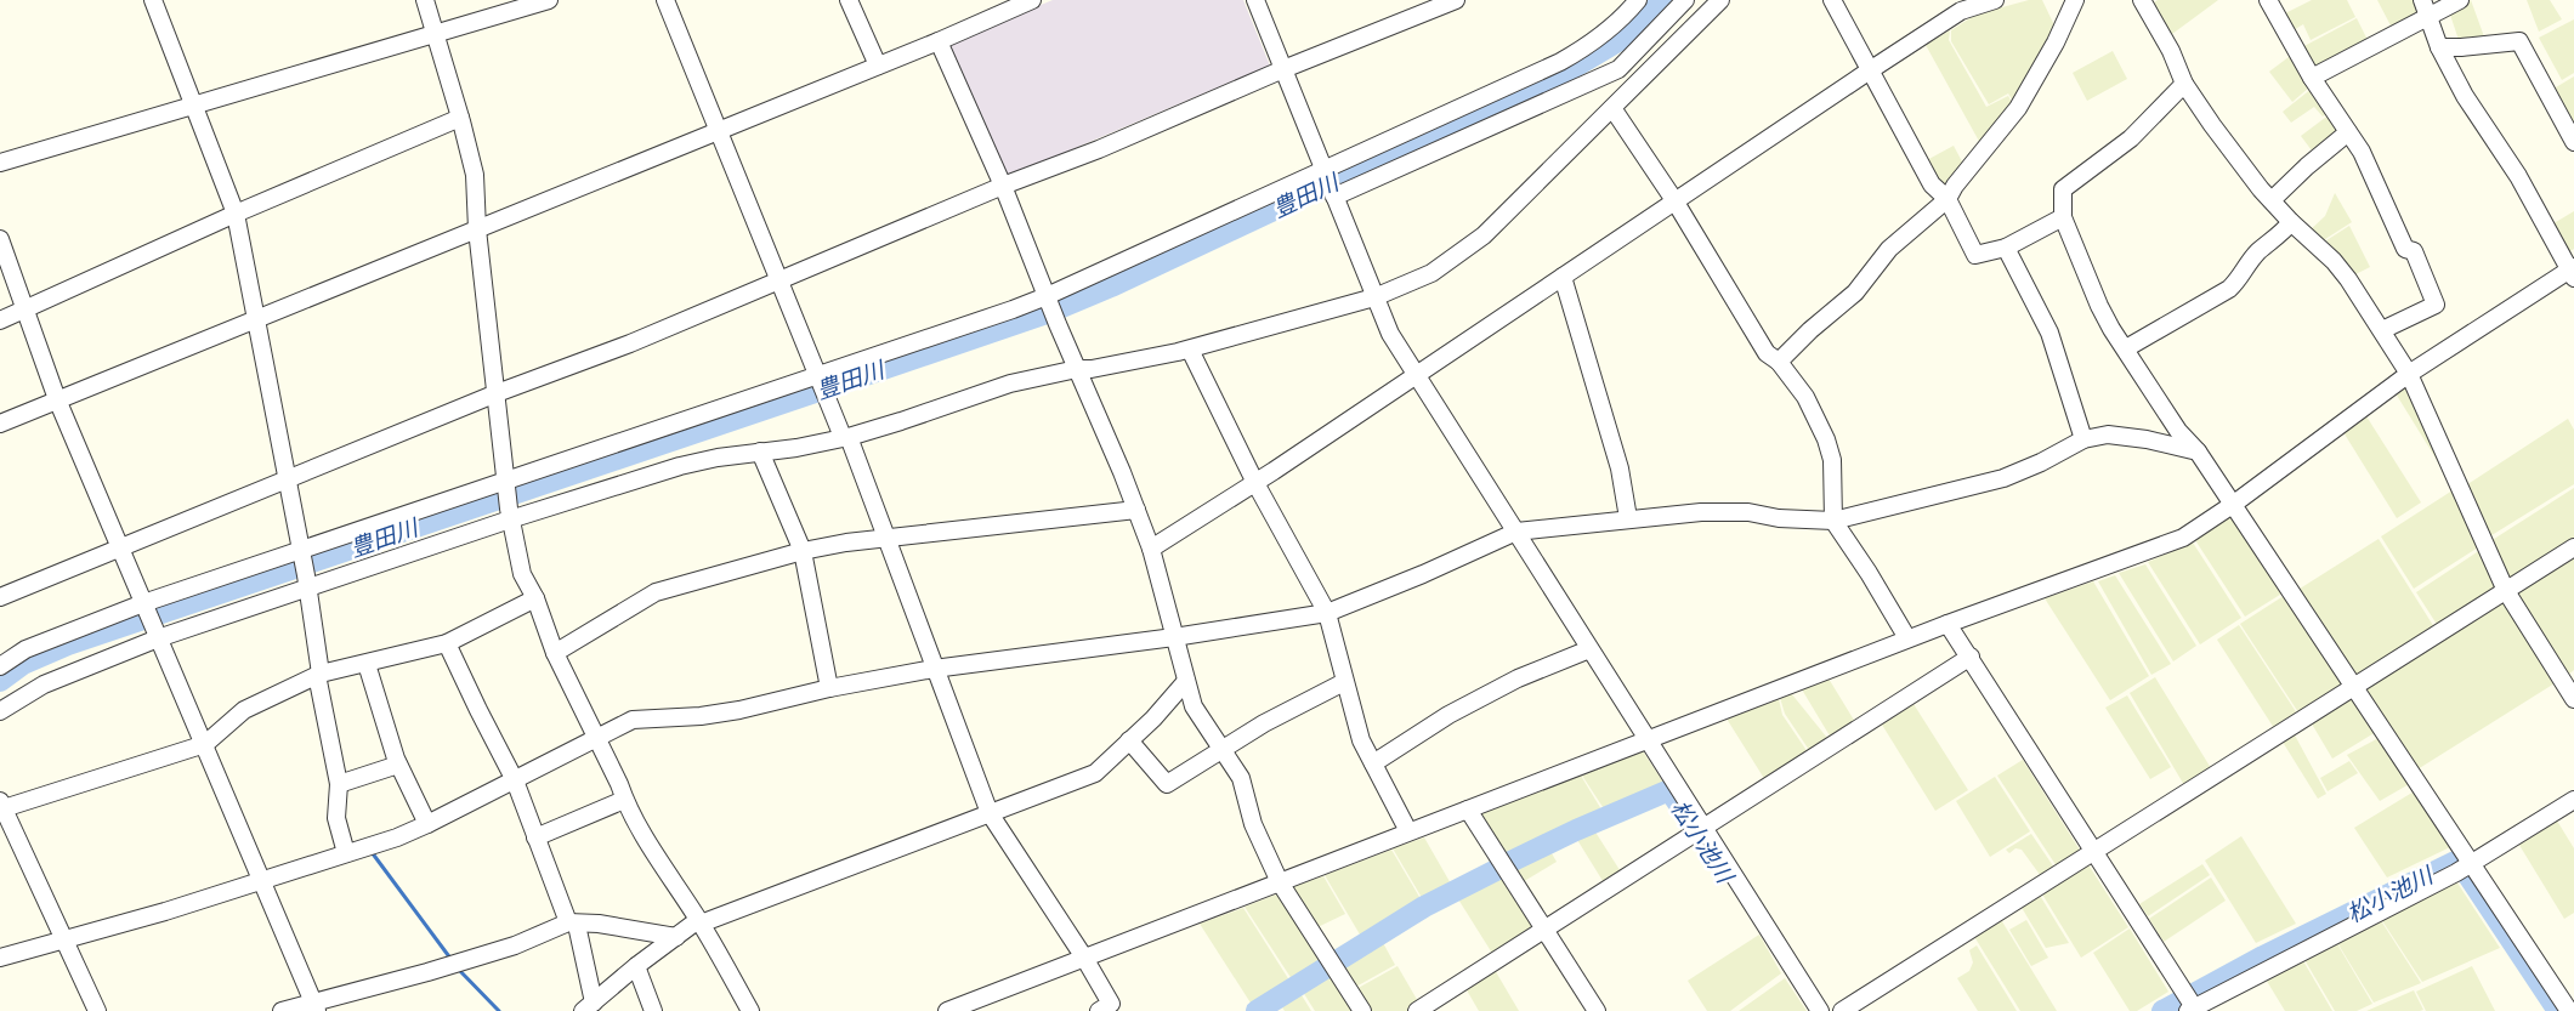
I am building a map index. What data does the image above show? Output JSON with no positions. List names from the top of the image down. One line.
{"water":["豊田川","松小池川"]}
